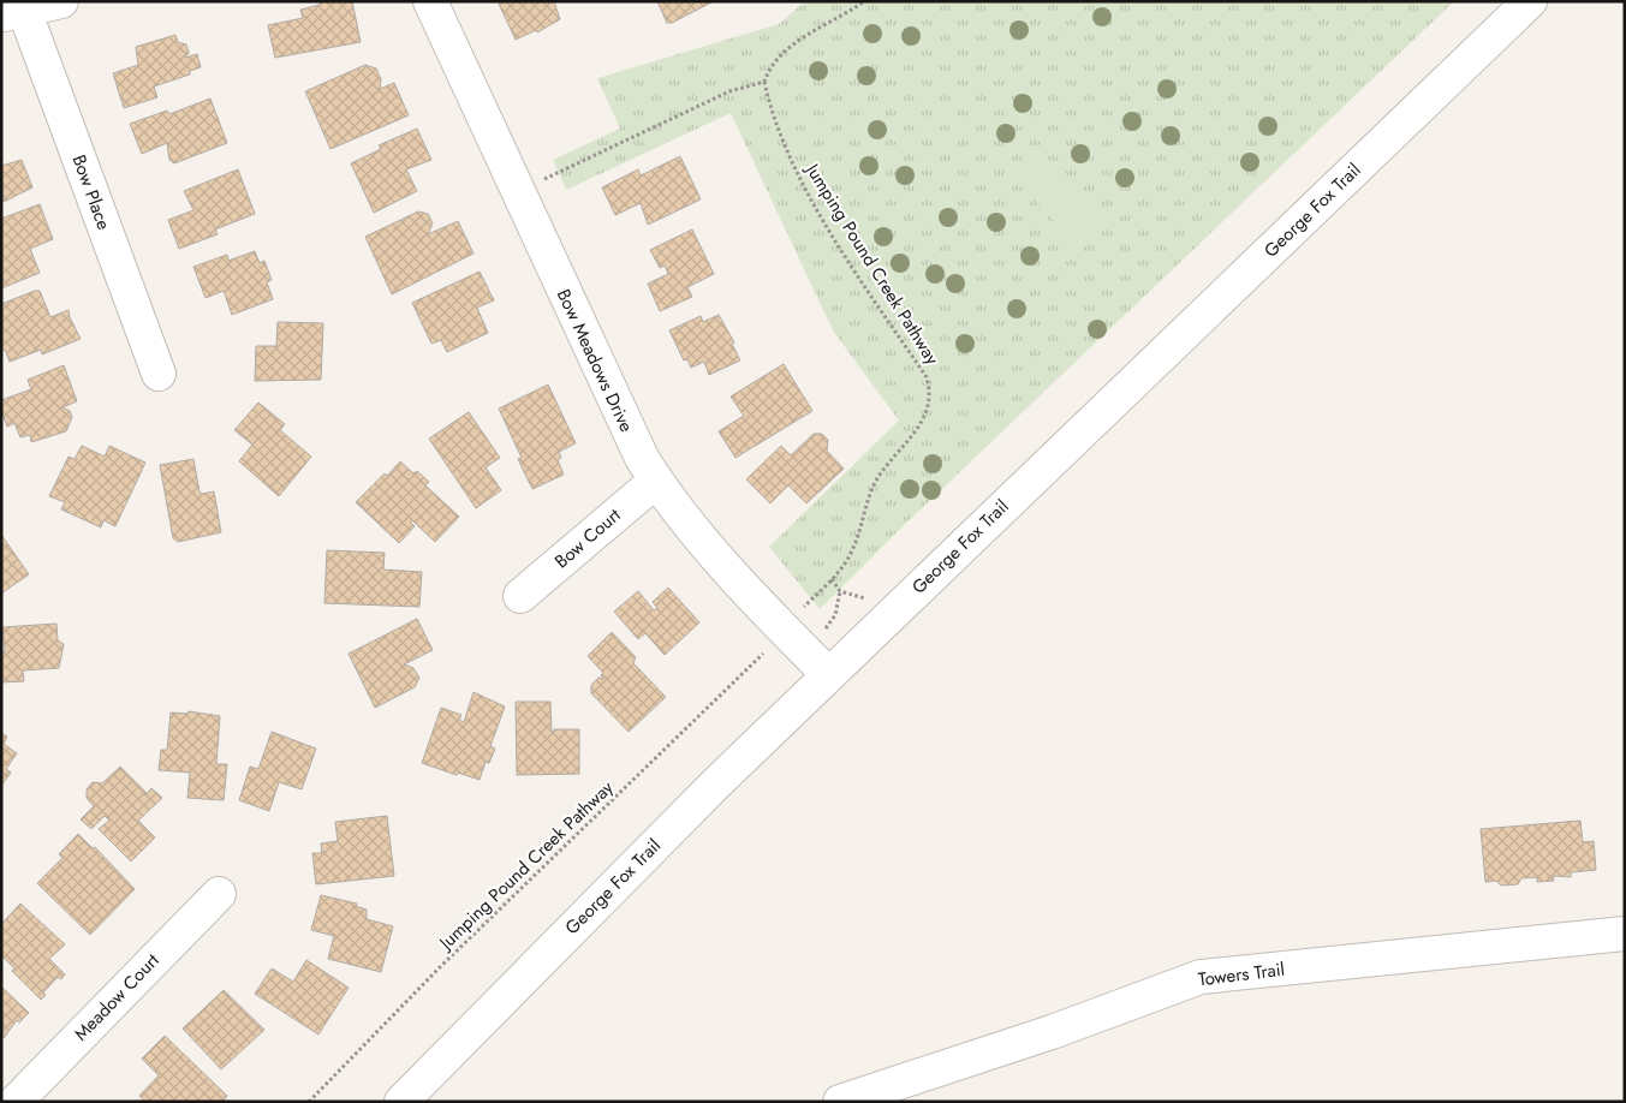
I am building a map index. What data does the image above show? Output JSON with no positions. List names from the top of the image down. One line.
{"streets":{"street":["Bow Place","George Fox Trail","Bow Meadows Drive","Bow Court","Towers Trail","Meadow Court"],"path":["Jumping Pound Creek Pathway"]},"crossings":[["George Fox Trail","Bow Meadows Drive"],["Bow Meadows Drive","Bow Court"]]}
